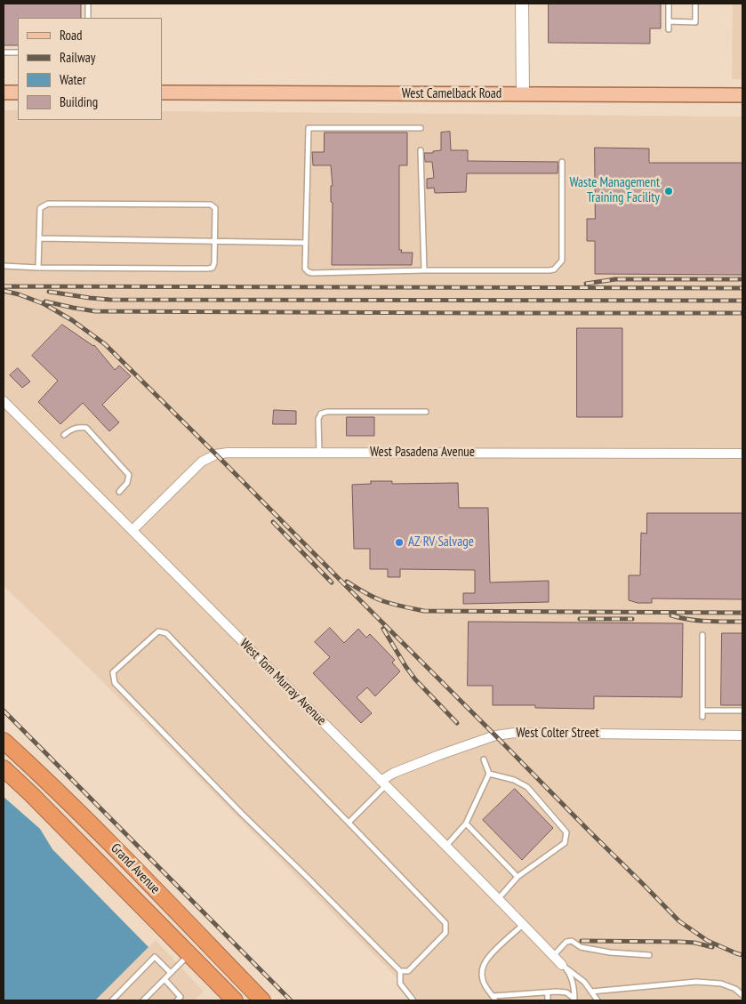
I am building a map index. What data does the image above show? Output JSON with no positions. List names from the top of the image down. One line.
{"streets":{"highway":["Grand Avenue"],"main road":["West Camelback Road"],"street":["West Pasadena Avenue","West Tom Murray Avenue","West Colter Street"]},"crossings":[["West Pasadena Avenue","West Tom Murray Avenue"],["West Tom Murray Avenue","West Colter Street"]],"places":["Waste Management Training Facility","AZ RV Salvage"],"legend":["Road","Railway","Water","Building"]}
